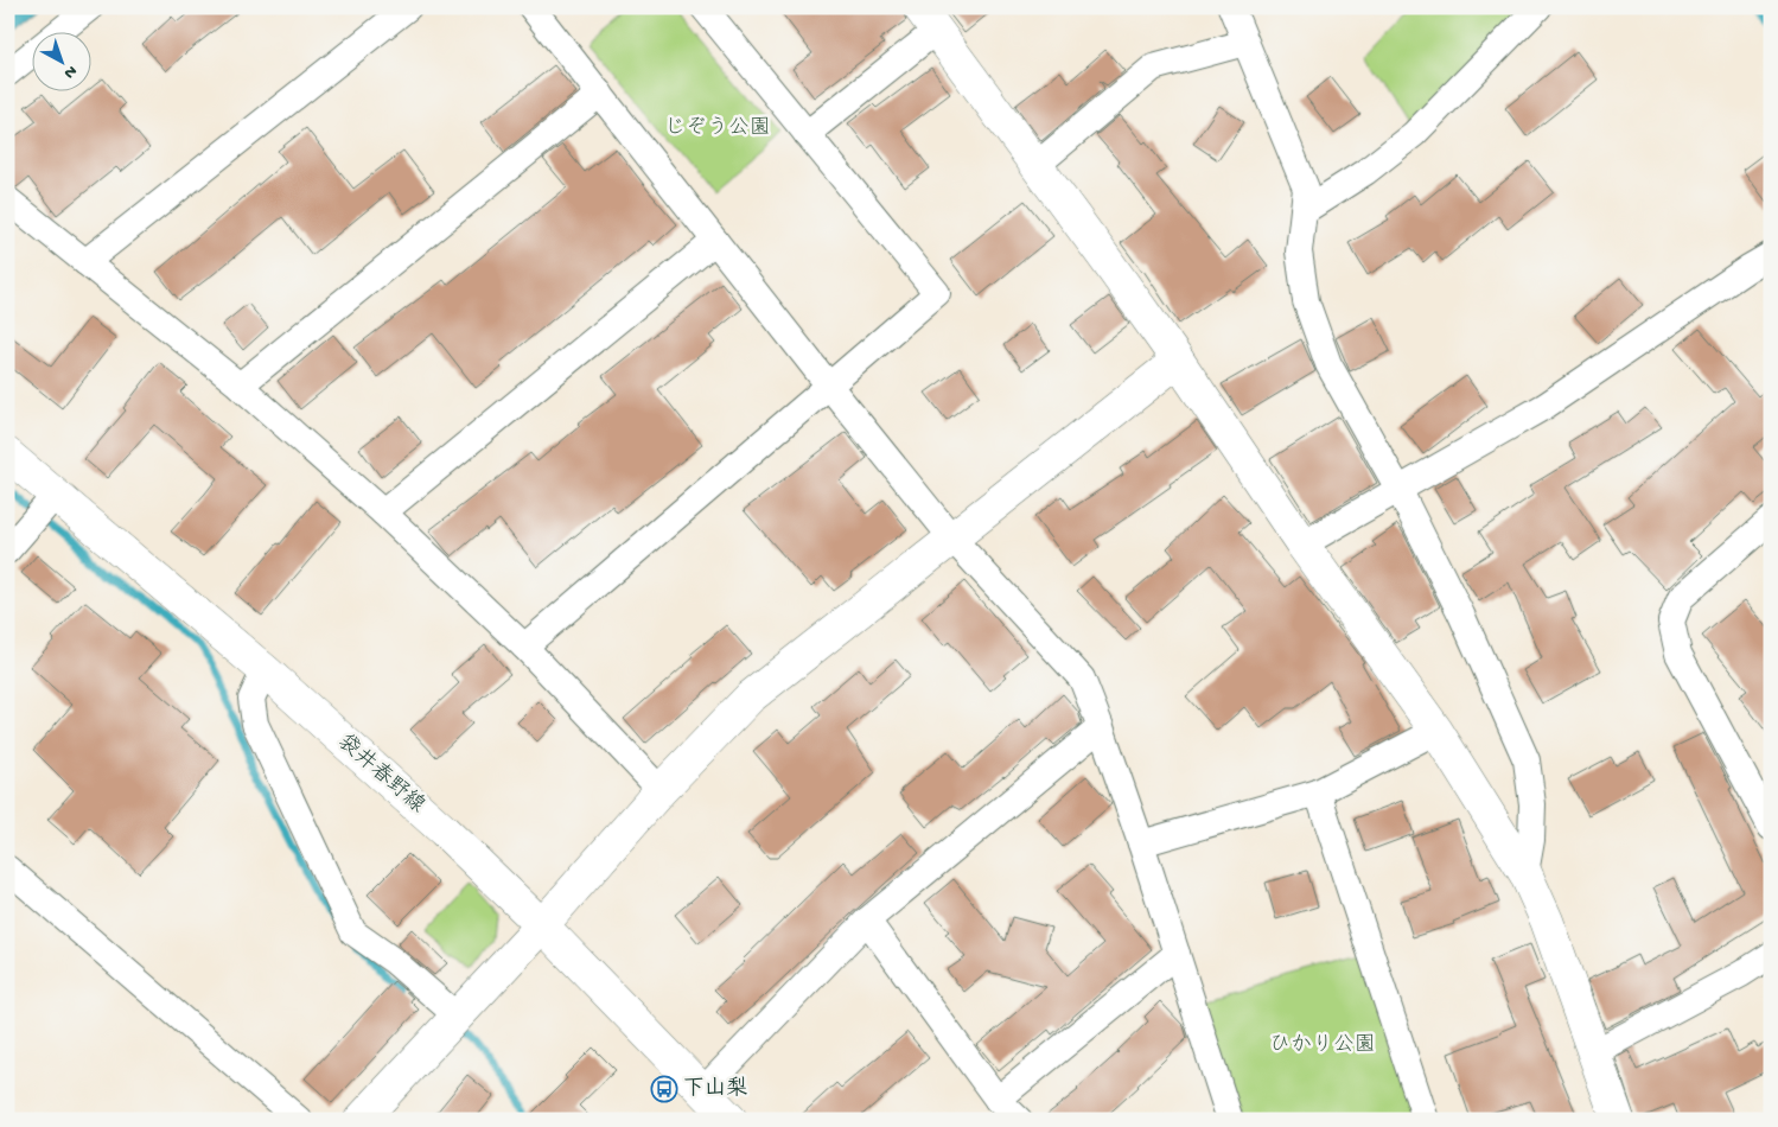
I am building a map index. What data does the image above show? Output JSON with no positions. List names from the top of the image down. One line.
{"streets":{"street":["袋井春野線"]},"parks":["じぞう公園","ひかり公園"],"places":{"bus stop":["下山梨"]},"north":"bottom right"}
